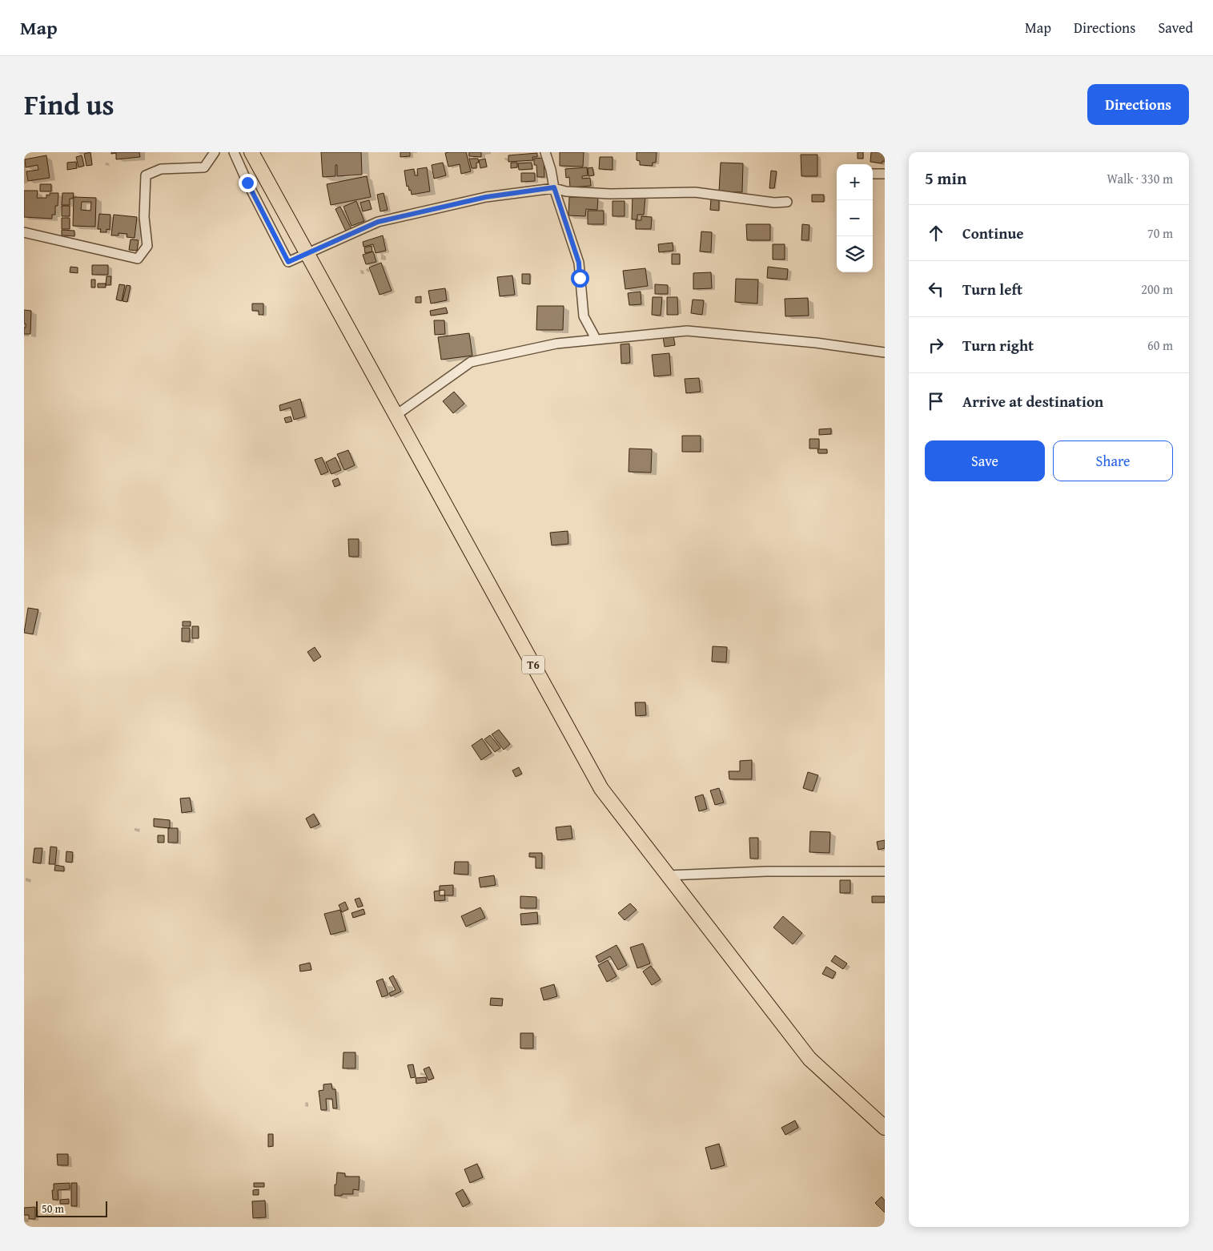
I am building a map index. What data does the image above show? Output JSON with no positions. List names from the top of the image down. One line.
{"streets":{"highway":["T6"]},"scale_bar":"50 m","page":{"header":"Map","nav":["Map","Directions","Saved"],"title":"Find us","buttons":["Directions",["Save","Share"]],"heading":["5 min","Walk · 330 m"],"map_buttons":["+","−"],"list":[["Continue","70 m"],["Turn left","200 m"],["Turn right","60 m"],"Arrive at destination"],"scale":"50 m"}}
